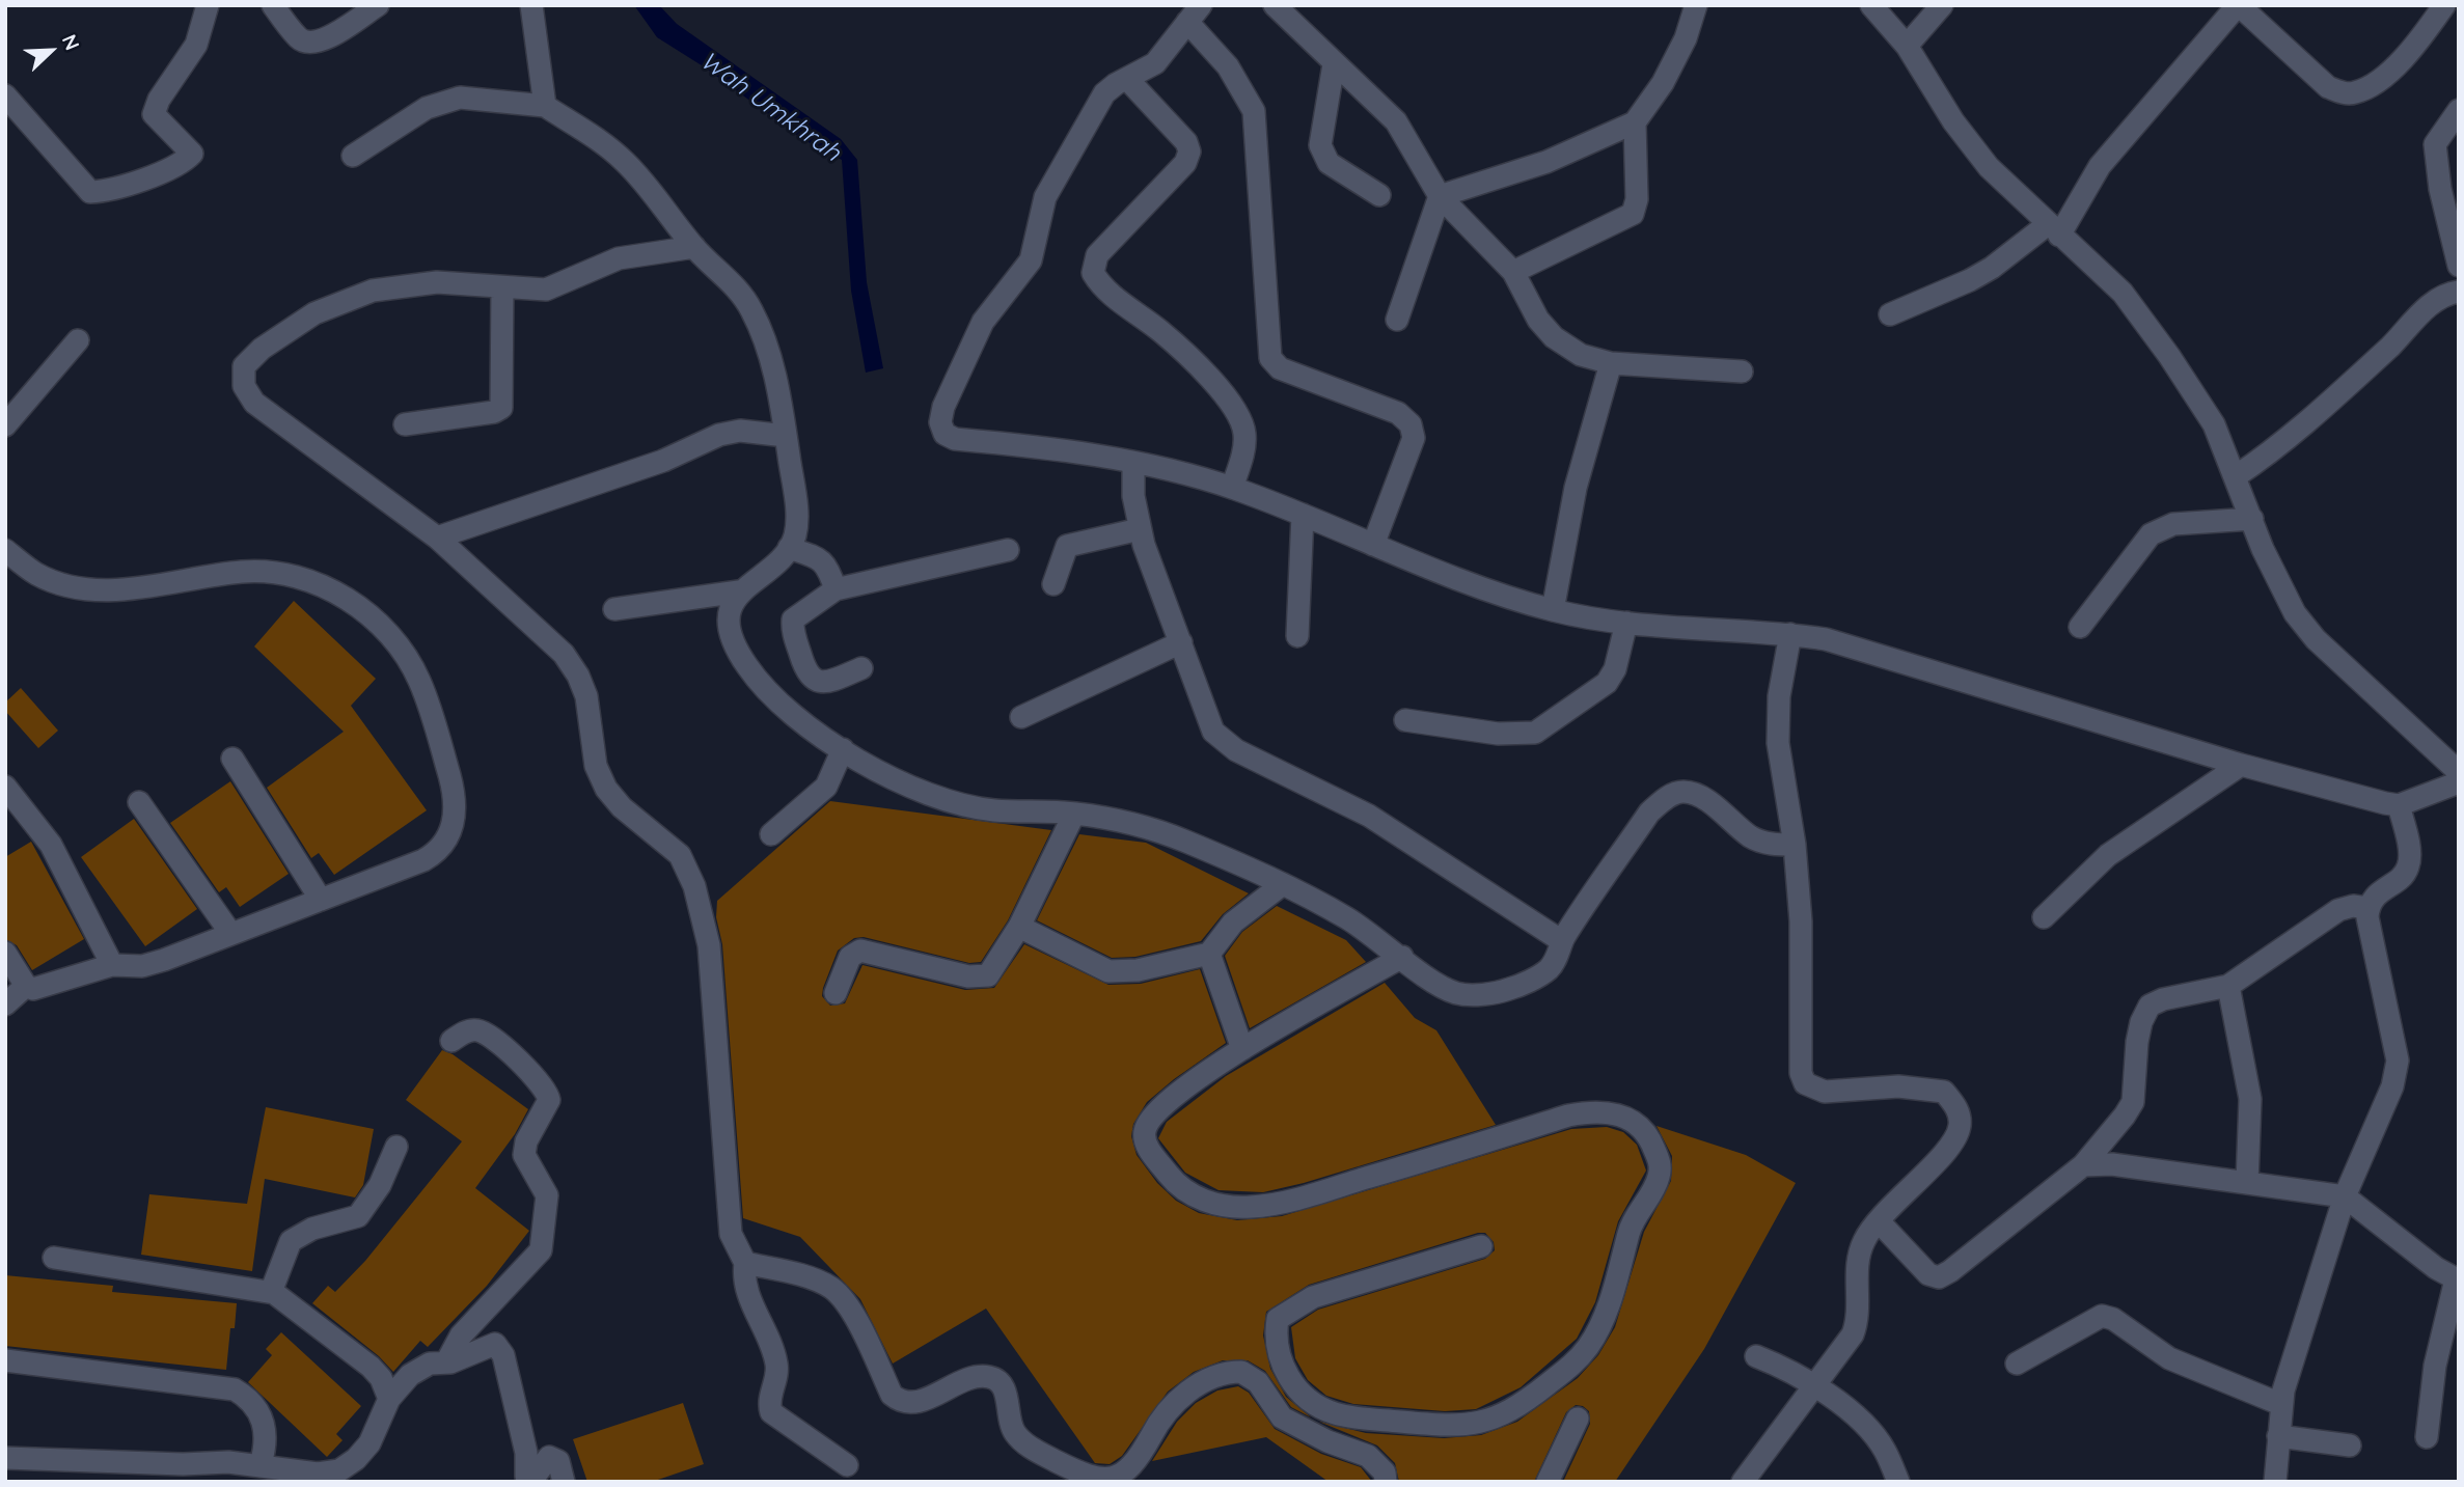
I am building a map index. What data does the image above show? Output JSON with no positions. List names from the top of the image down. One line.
{"water":["Wah Umkhrah"],"north":"top right"}
